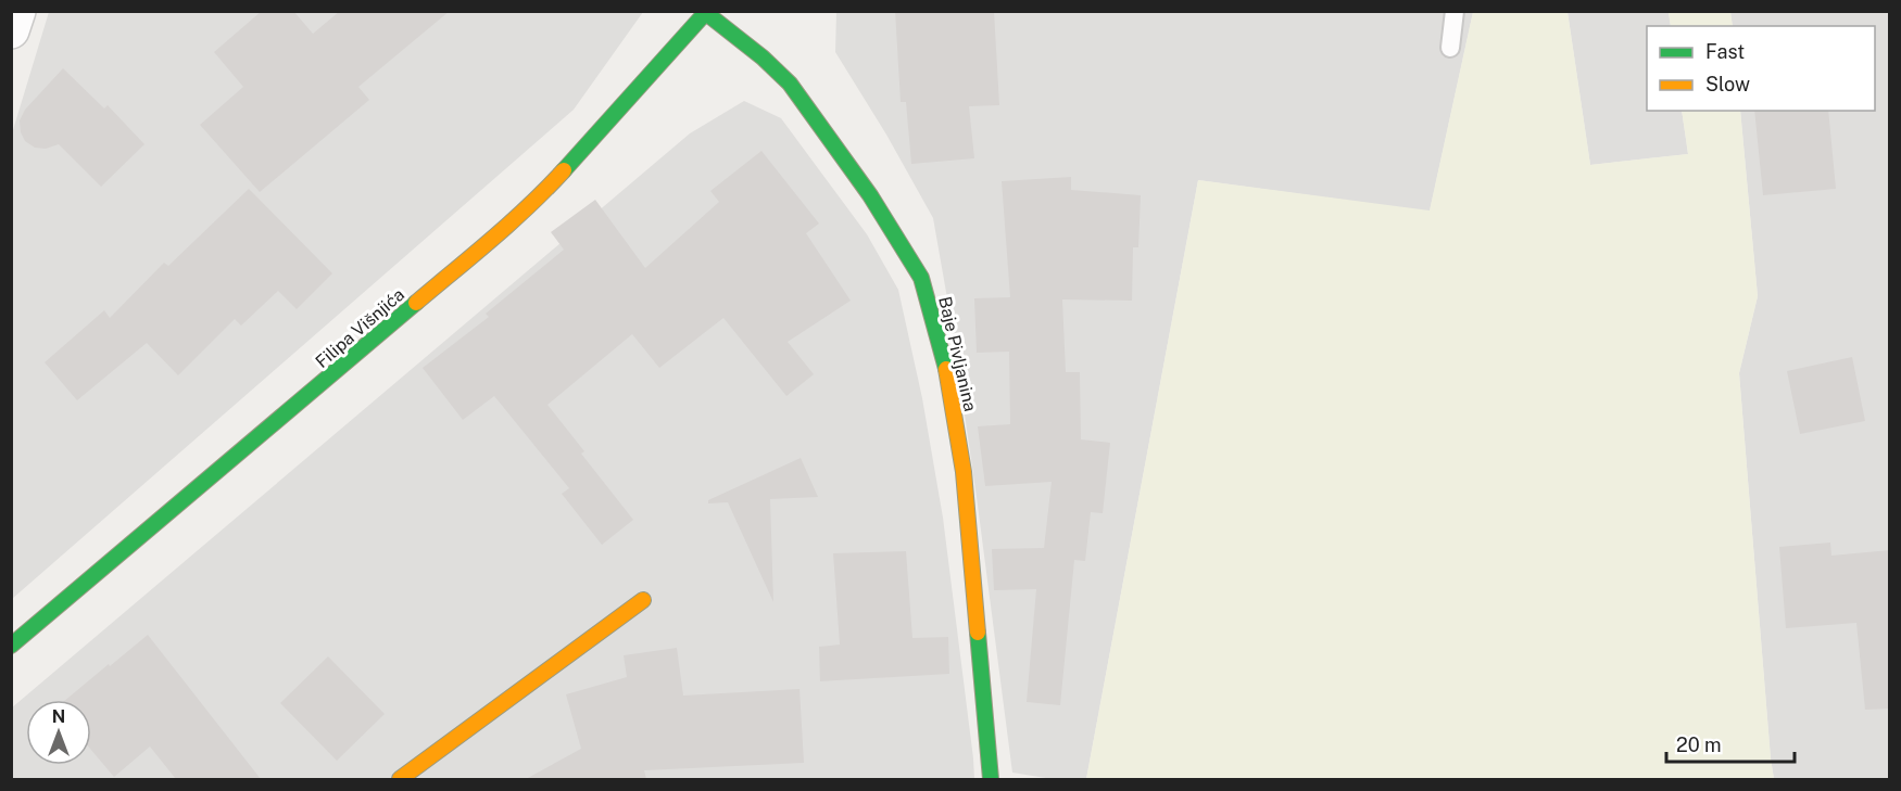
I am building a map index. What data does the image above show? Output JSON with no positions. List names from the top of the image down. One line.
{"streets":{"street":["Filipa Višnjića","Baje Pivljanina"]},"crossings":[["Filipa Višnjića","Baje Pivljanina"]],"legend":["Fast","Slow"],"scale_bar":"20 m","north":"top"}
